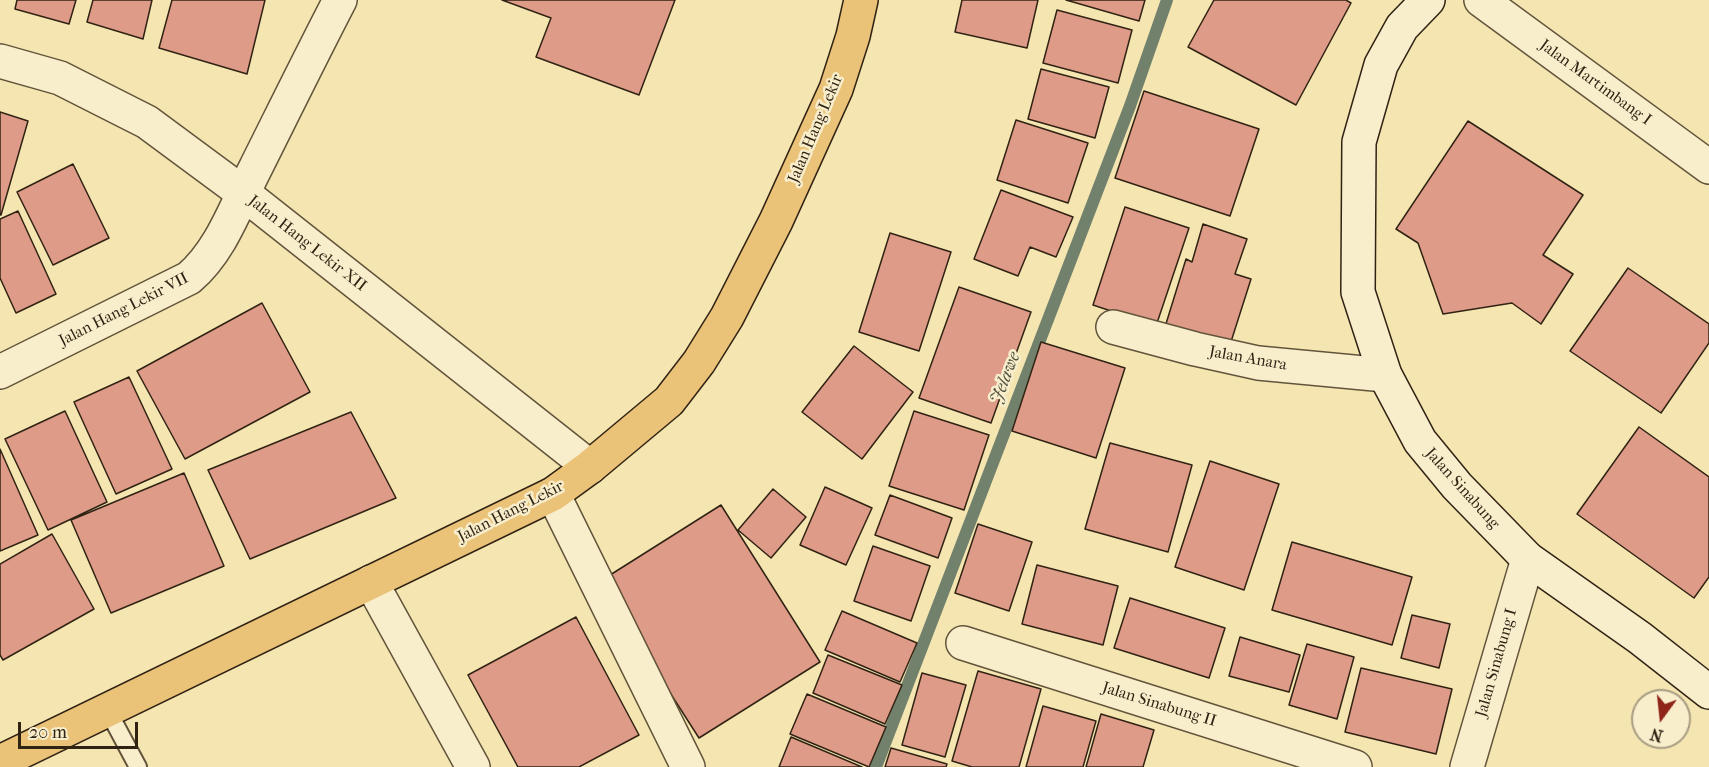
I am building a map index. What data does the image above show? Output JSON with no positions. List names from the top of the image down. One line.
{"streets":{"main road":["Jalan Hang Lekir"],"street":["Jalan Martimbang I","Jalan Hang Lekir XII","Jalan Hang Lekir VII","Jalan Anara","Jalan Sinabung","Jalan Sinabung I","Jalan Sinabung II"]},"crossings":[["Jalan Hang Lekir","Jalan Hang Lekir XII"],["Jalan Hang Lekir XII","Jalan Hang Lekir VII"],["Jalan Anara","Jalan Sinabung"],["Jalan Sinabung","Jalan Sinabung I"]],"water":["Jelawe"],"scale_bar":"20 m","north":"bottom"}
